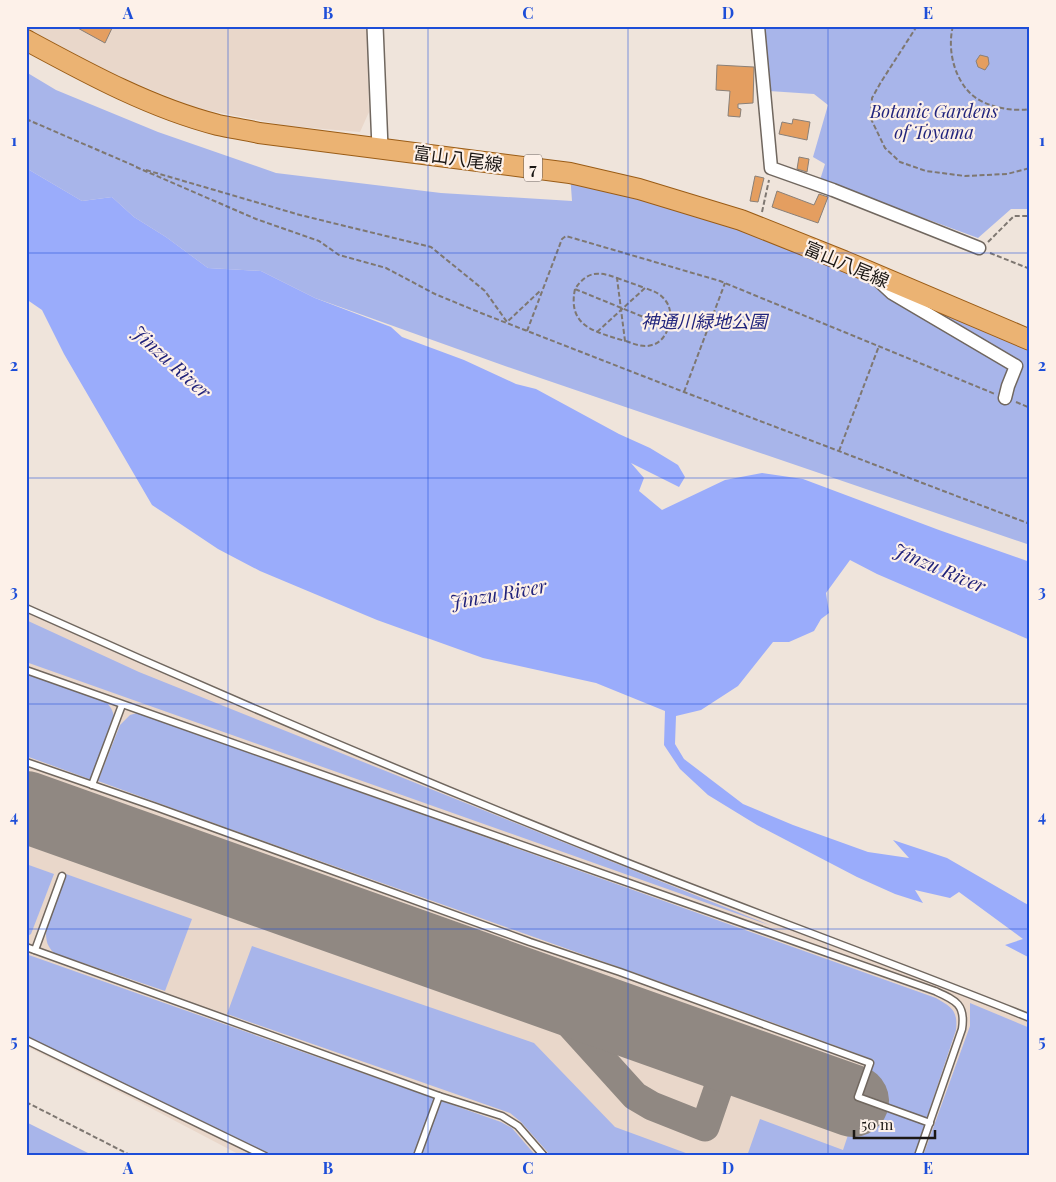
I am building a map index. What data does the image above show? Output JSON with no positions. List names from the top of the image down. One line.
{"streets":{"main road":["富山八尾線","7"]},"water":["Jinzu River"],"parks":["Botanic Gardens of Toyama","神通川緑地公園"],"scale_bar":"50 m","grid":{"columns":["A","B","C","D","E"],"rows":["1","2","3","4","5"]}}
